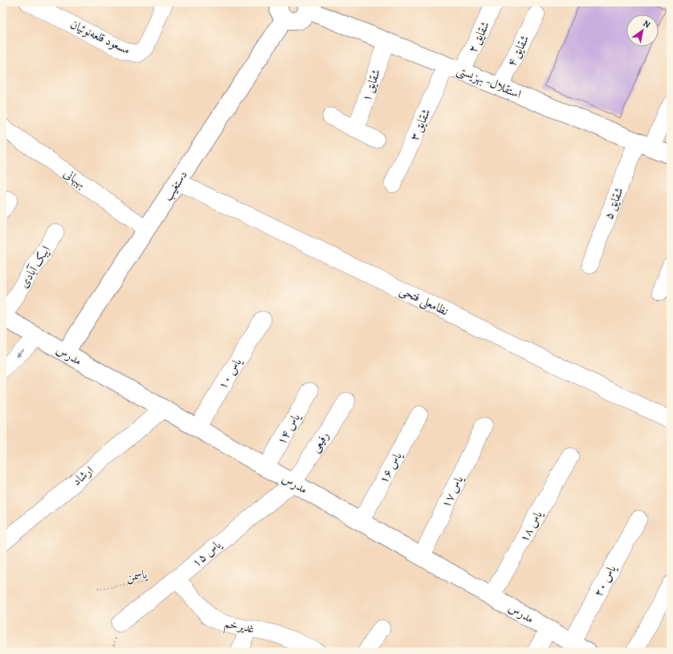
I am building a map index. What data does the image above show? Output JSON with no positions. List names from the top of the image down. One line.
{"streets":{"street":["مسعود قلعه‌نوئیان","شقایق ۲","شقایق ۴","استقلال- بهزیستی","شقایق ۱","شقایق ۳","بهبهانی","دستغیب","شقایق ۵","ایبک آبادی","نظامعلی فتحی","مدرس","یاس ۱۰","یاس ۱۴","رفیعی","یاس ۱۶","ارشاد","یاس ۱۷","یاس ۱۸","یاس ۱۵","یاس ۲۰","غدیرخم"],"path":["یاسمن"]},"crossings":[["شقایق ۲","استقلال- بهزیستی"],["شقایق ۲","شقایق ۳"],["شقایق ۴","استقلال- بهزیستی"],["استقلال- بهزیستی","شقایق ۱"],["استقلال- بهزیستی","شقایق ۳"],["استقلال- بهزیستی","شقایق ۵"],["بهبهانی","دستغیب"],["دستغیب","نظامعلی فتحی"],["دستغیب","مدرس"],["ایبک آبادی","مدرس"],["مدرس","یاس ۱۰"],["مدرس","یاس ۱۴"],["مدرس","رفیعی"],["مدرس","یاس ۱۶"],["مدرس","ارشاد"],["مدرس","یاس ۱۷"],["مدرس","یاس ۱۸"],["مدرس","یاس ۱۵"],["مدرس","یاس ۲۰"],["رفیعی","یاس ۱۵"],["یاس ۱۵","غدیرخم"]],"north":"top right"}
